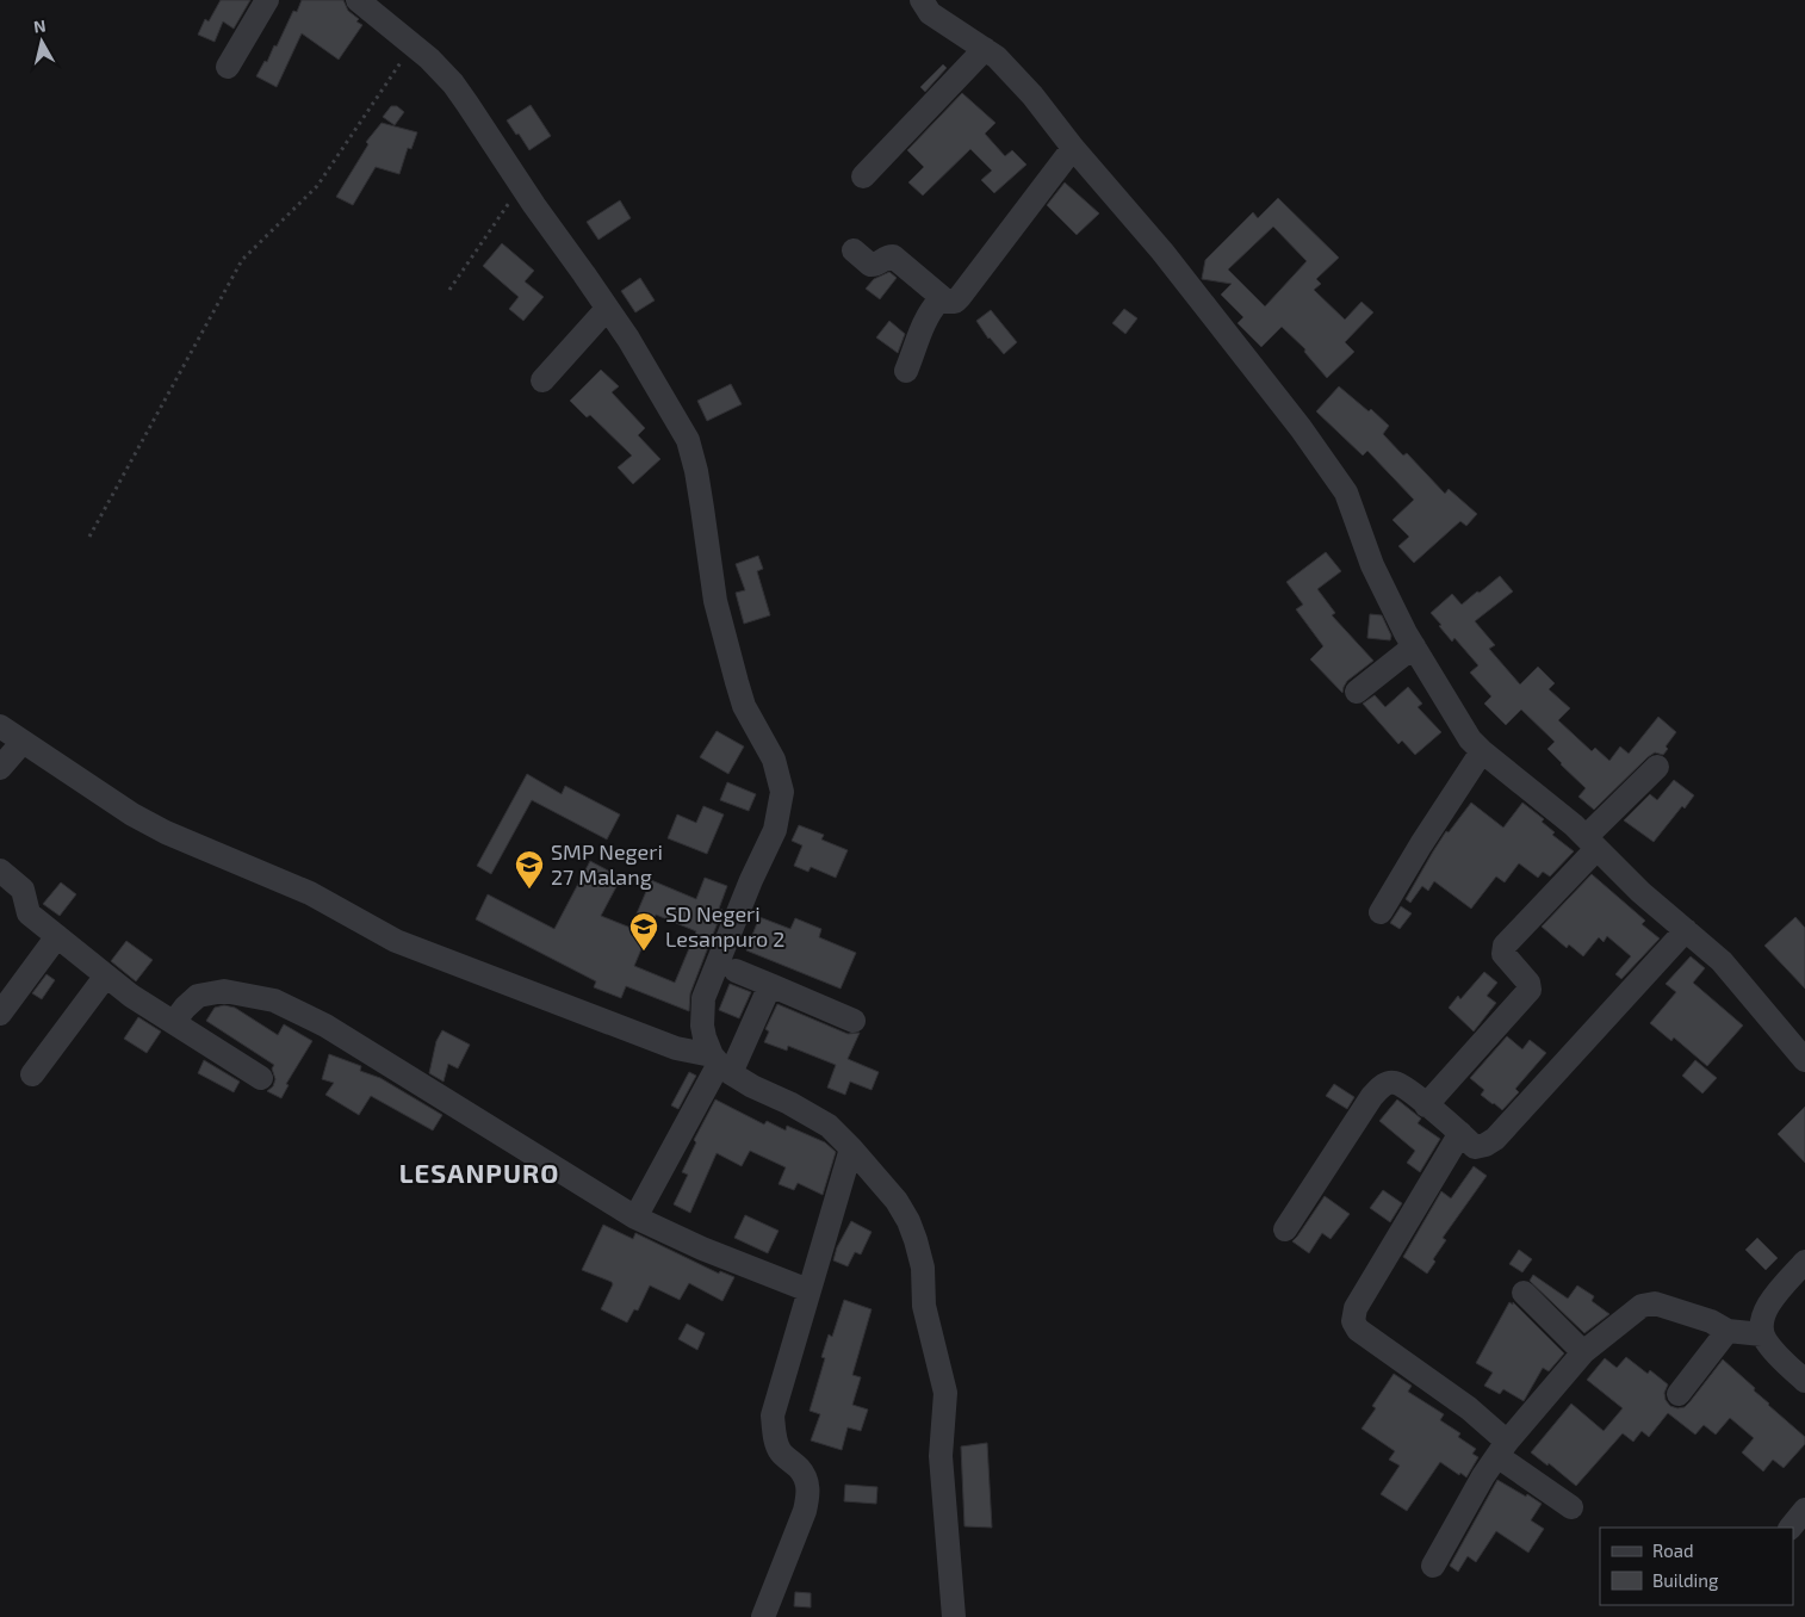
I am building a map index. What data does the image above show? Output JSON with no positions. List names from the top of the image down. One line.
{"districts":["LESANPURO"],"places":{"school or university":["SMP Negeri 27 Malang","SD Negeri Lesanpuro 2"]},"legend":["Road","Building"],"north":"top"}
